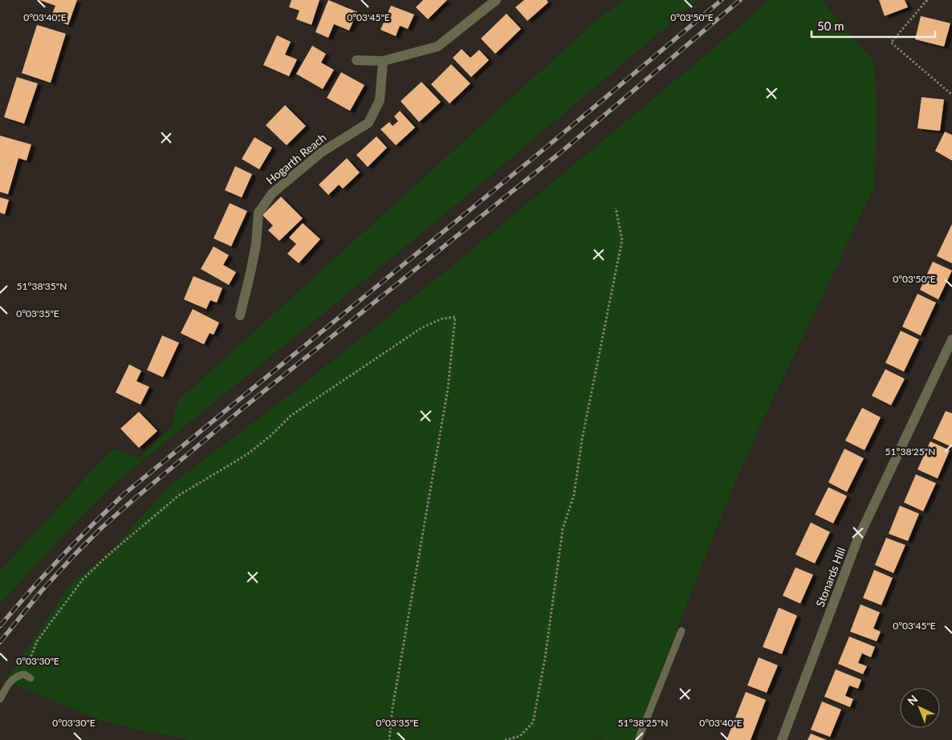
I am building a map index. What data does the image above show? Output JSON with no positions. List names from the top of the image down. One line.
{"streets":{"street":["Hogarth Reach","Stonards Hill"]},"scale_bar":"50 m","north":"top left","coordinates":["0°03'50\"E","0°03'40\"E","0°03'45\"E","51°38'35\"N","0°03'35\"E","51°38'25\"N","0°03'30\"E"]}
